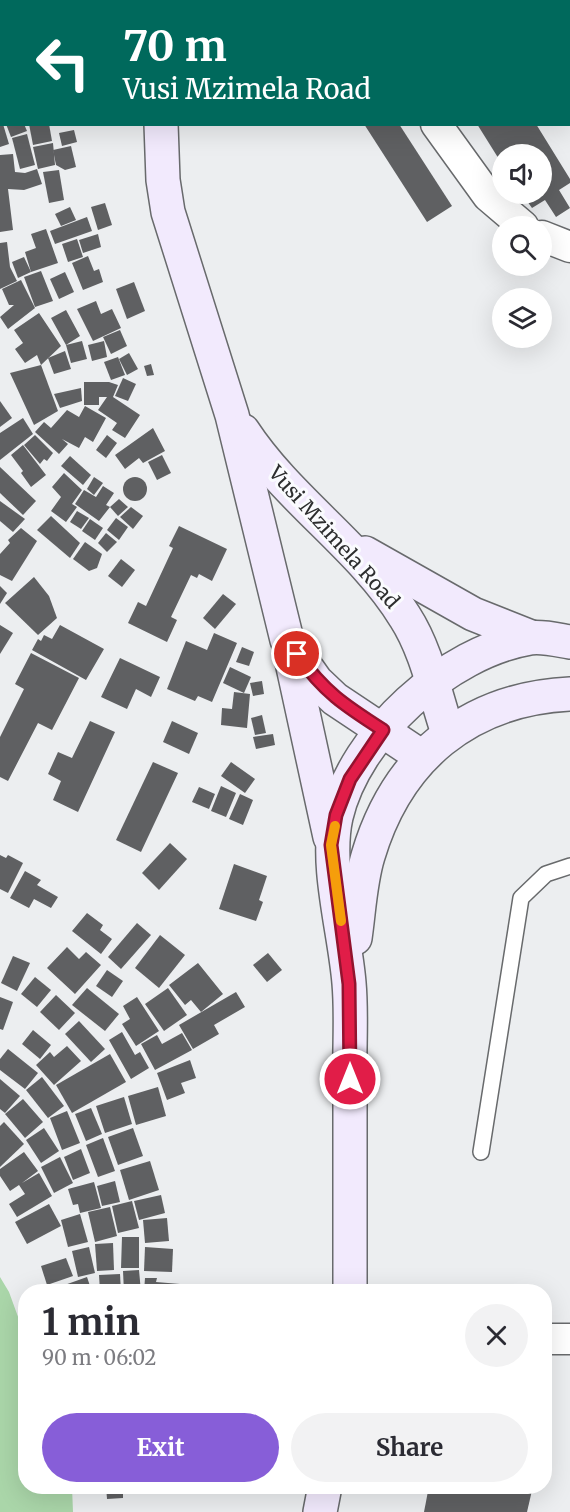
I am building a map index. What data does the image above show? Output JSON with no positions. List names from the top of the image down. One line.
{"streets":{"main road":["Vusi Mzimela Road"]},"page":{"turn":["70 m","Vusi Mzimela Road"],"heading":["1 min","90 m · 06:02"],"buttons":["Exit","Share"]}}
